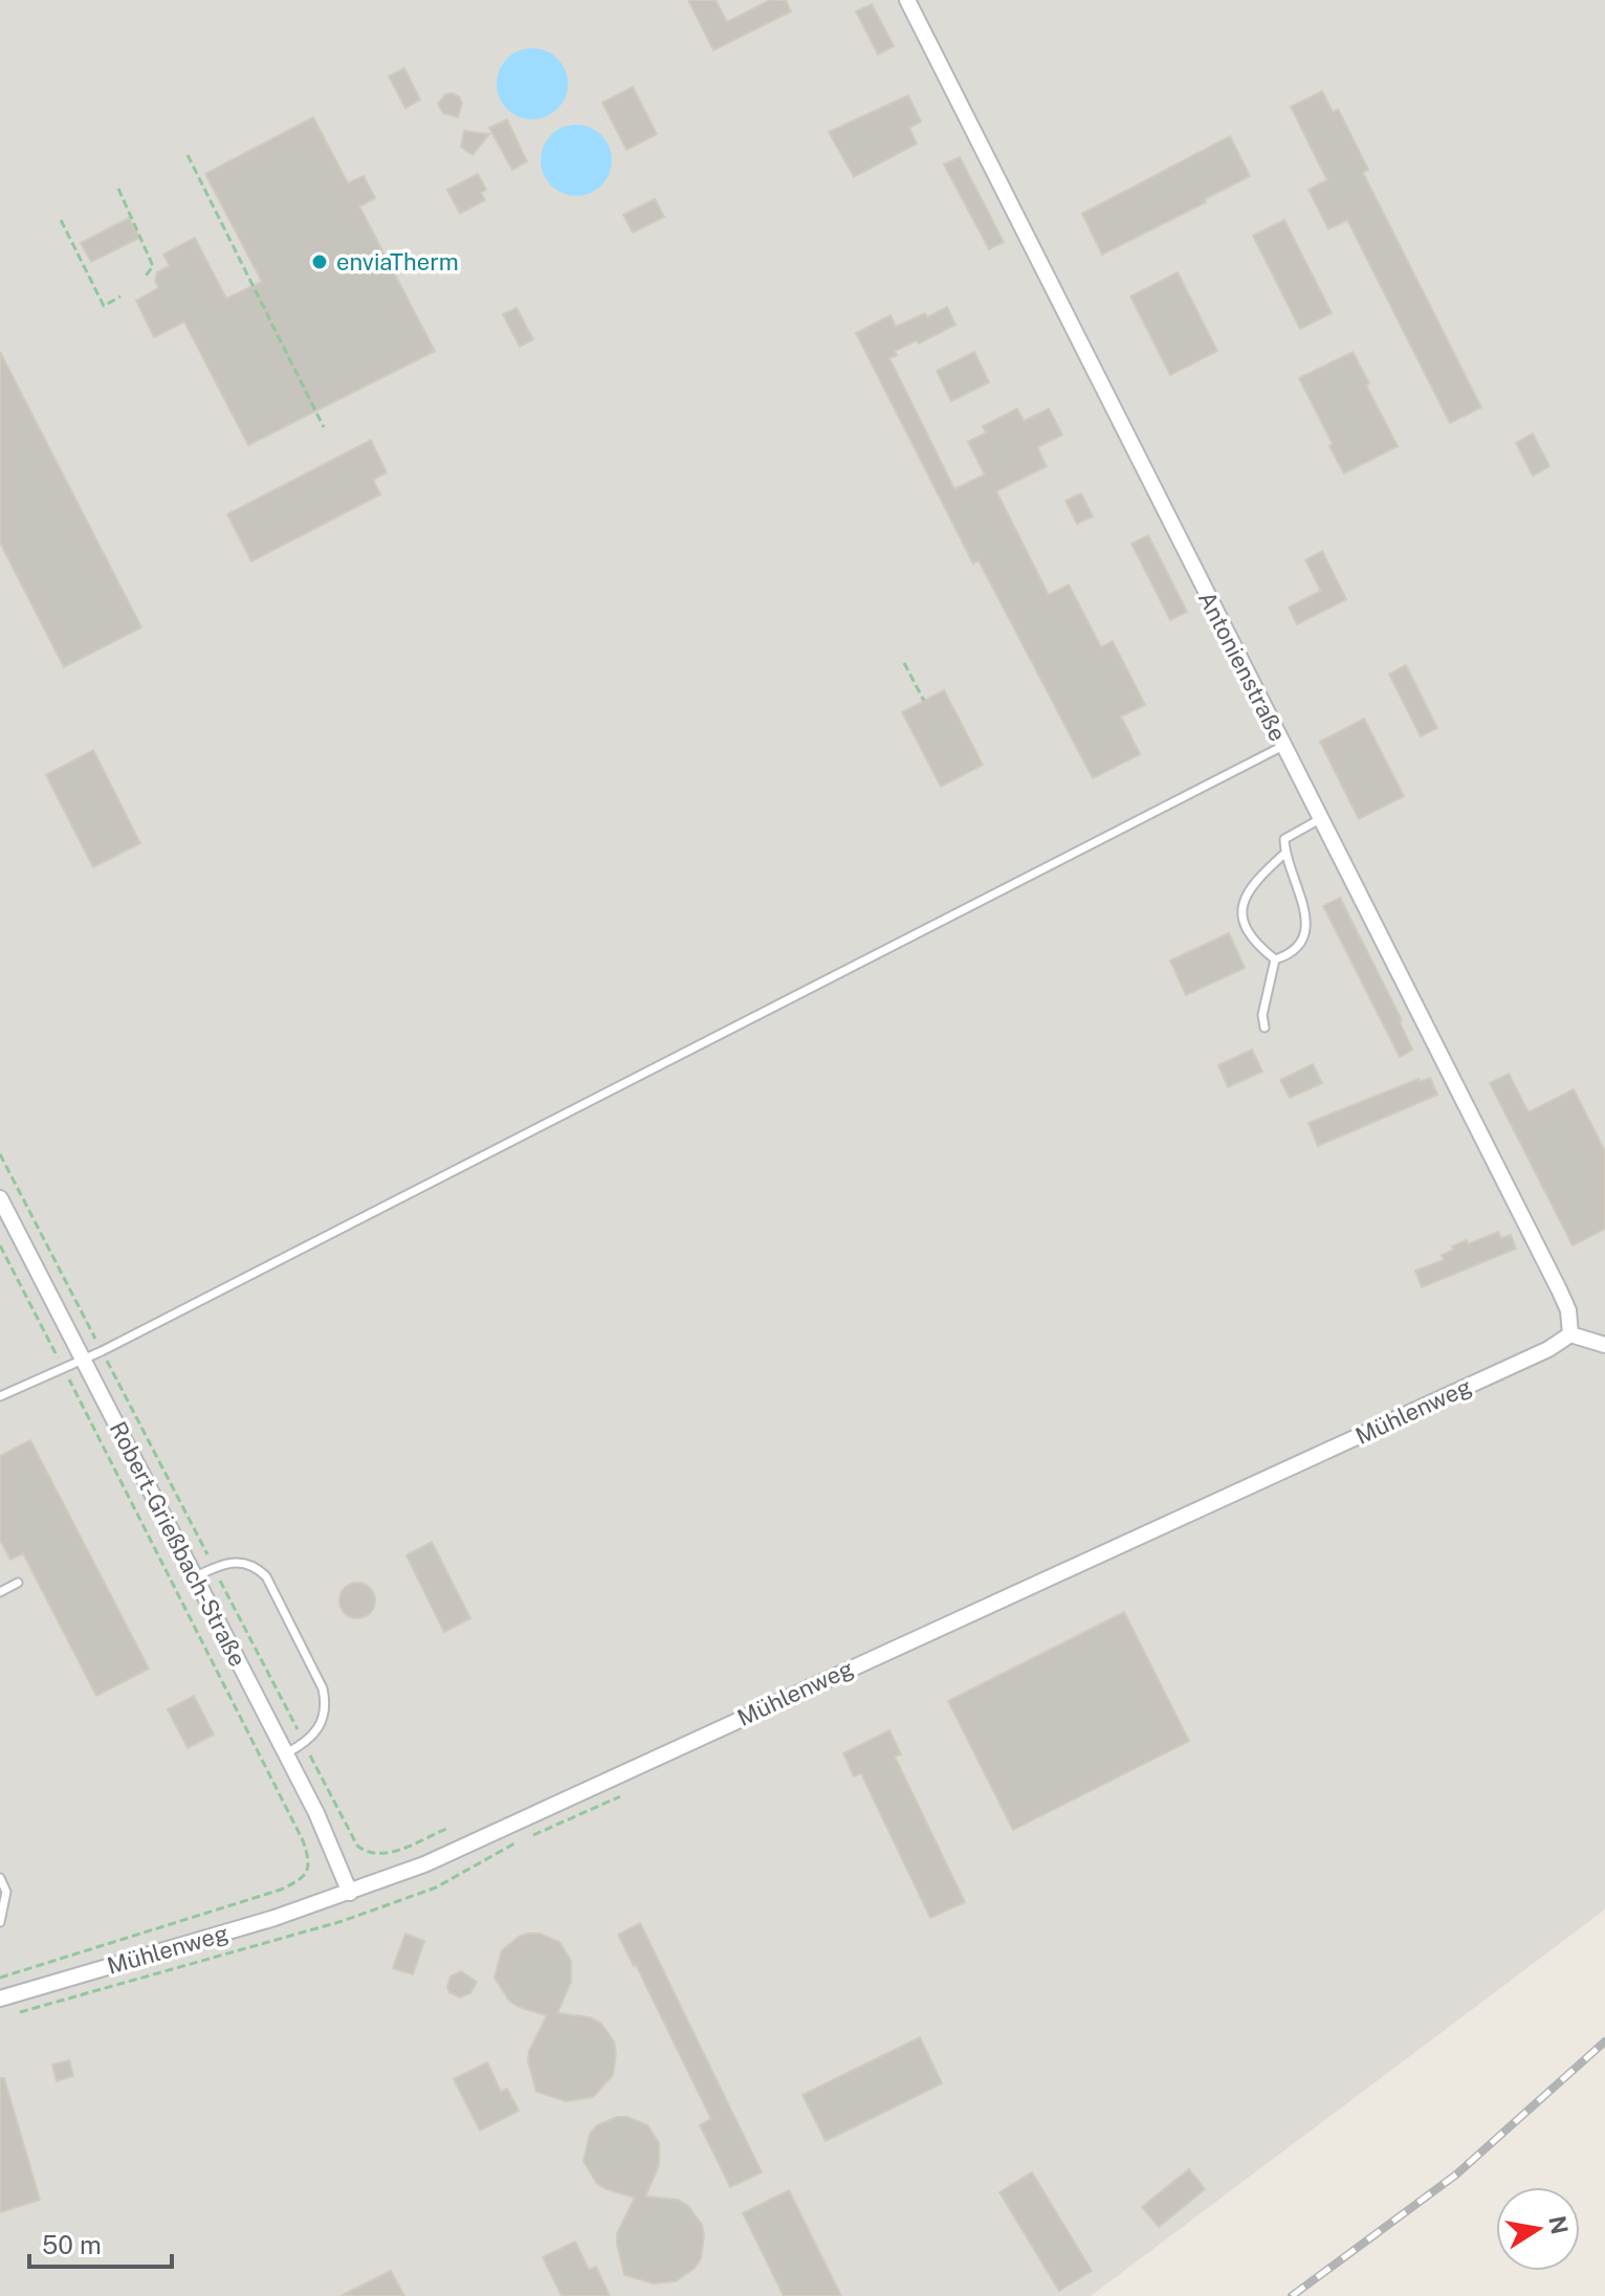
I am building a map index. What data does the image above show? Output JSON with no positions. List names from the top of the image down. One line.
{"streets":{"street":["Antonienstraße","Mühlenweg","Robert-Grießbach-Straße"]},"crossings":[["Antonienstraße","Mühlenweg"],["Mühlenweg","Robert-Grießbach-Straße"]],"places":["enviaTherm"],"scale_bar":"50 m","north":"right"}
